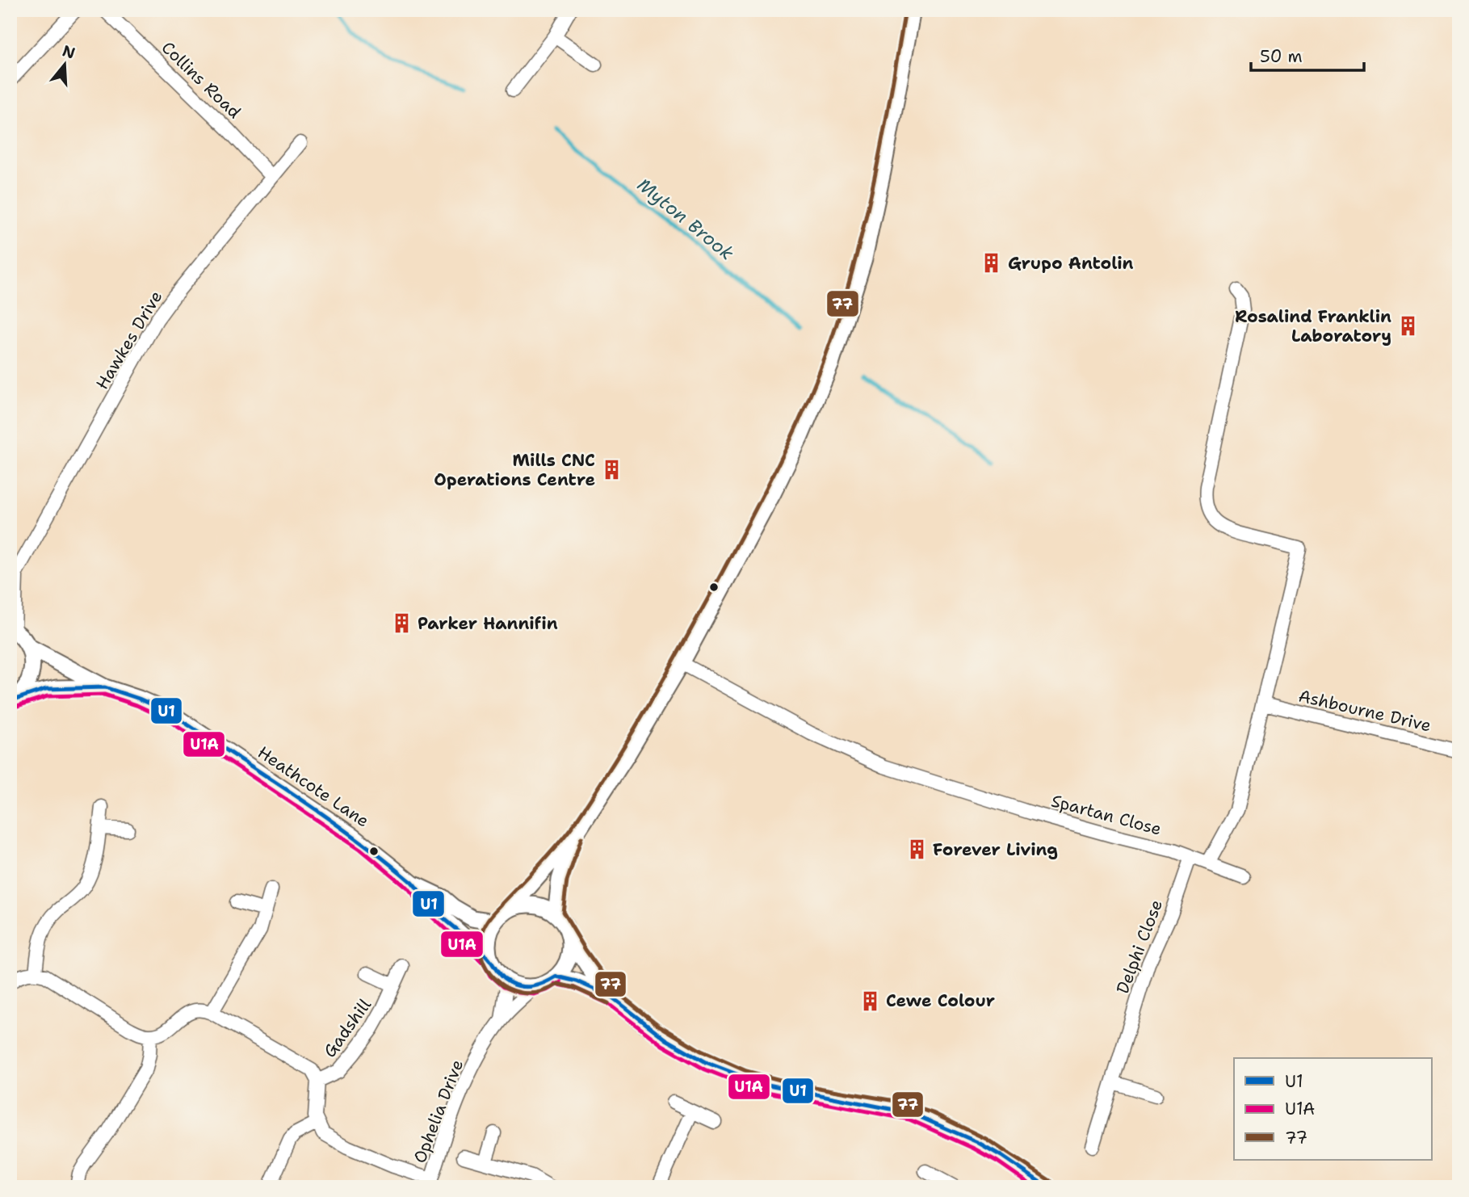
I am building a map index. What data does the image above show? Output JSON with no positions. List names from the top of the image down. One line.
{"streets":{"street":["Collins Road","Hawkes Drive","Ashbourne Drive","Heathcote Lane","Spartan Close","Delphi Close","Gadshill","Ophelia Drive"]},"crossings":[["Collins Road","Hawkes Drive"],["Heathcote Lane","Ophelia Drive"],["Spartan Close","Delphi Close"]],"water":["Myton Brook"],"places":{"building":["Grupo Antolin","Rosalind Franklin Laboratory","Mills CNC Operations Centre","Parker Hannifin","Forever Living","Cewe Colour"]},"lines":["transit line 77","transit line U1","transit line U1A"],"legend":["U1","U1A","77"],"scale_bar":"50 m","north":"top"}
